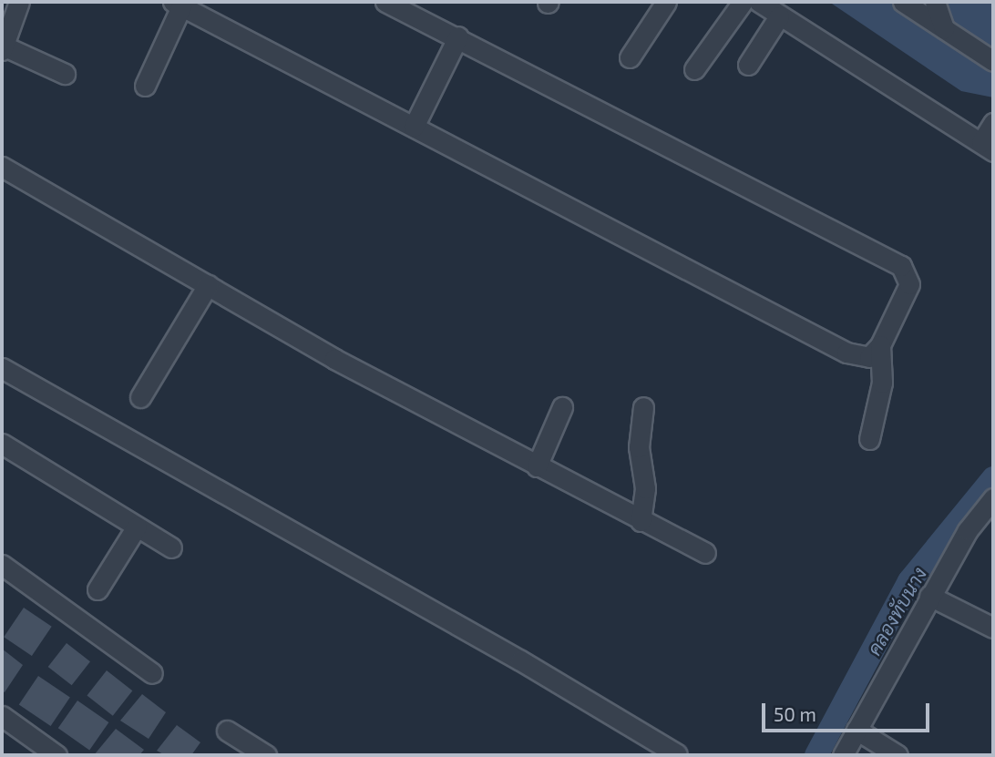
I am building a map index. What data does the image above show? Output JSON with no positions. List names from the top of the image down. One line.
{"water":["คลองทับนาง"],"scale_bar":"50 m"}
